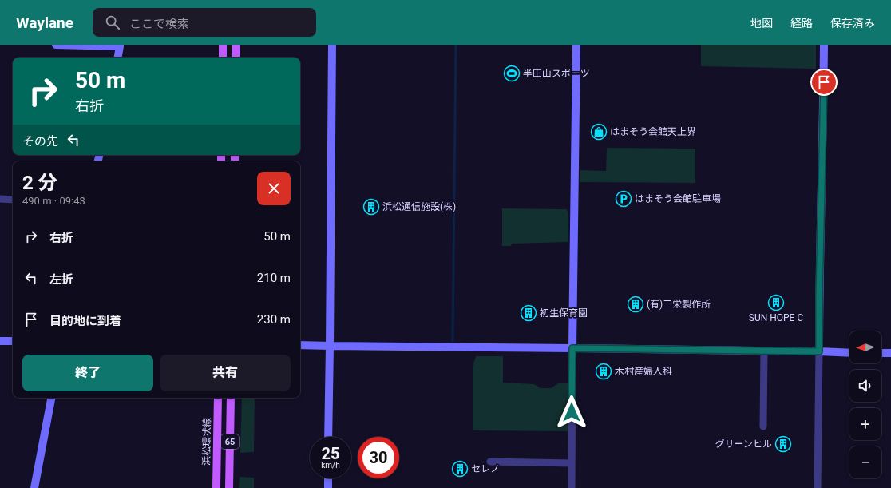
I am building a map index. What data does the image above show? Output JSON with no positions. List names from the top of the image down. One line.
{"streets":{"main road":["浜松環状線","65"]},"places":{"sports":["半田山スポーツ"],"shop":["はまそう会館天上界"],"parking":["はまそう会館駐車場"],"building":["浜松通信施設(株)","SUN HOPE C","(有)三栄製作所","初生保育園","木村産婦人科","グリーンヒル","セレノ"]},"north":"left","page":{"header":"Waylane","search":"ここで検索","nav":["地図","経路","保存済み"],"turn":["50 m","右折"],"then":"その先","heading":["2 分","490 m · 09:43"],"list":[{"name":"右折","value":"50 m"},{"name":"左折","value":"210 m"},{"name":"目的地に到着","value":"230 m"}],"map_buttons":["+","−"],"buttons":["終了","共有"],"speed":"25 km/h","limit":"30"}}
